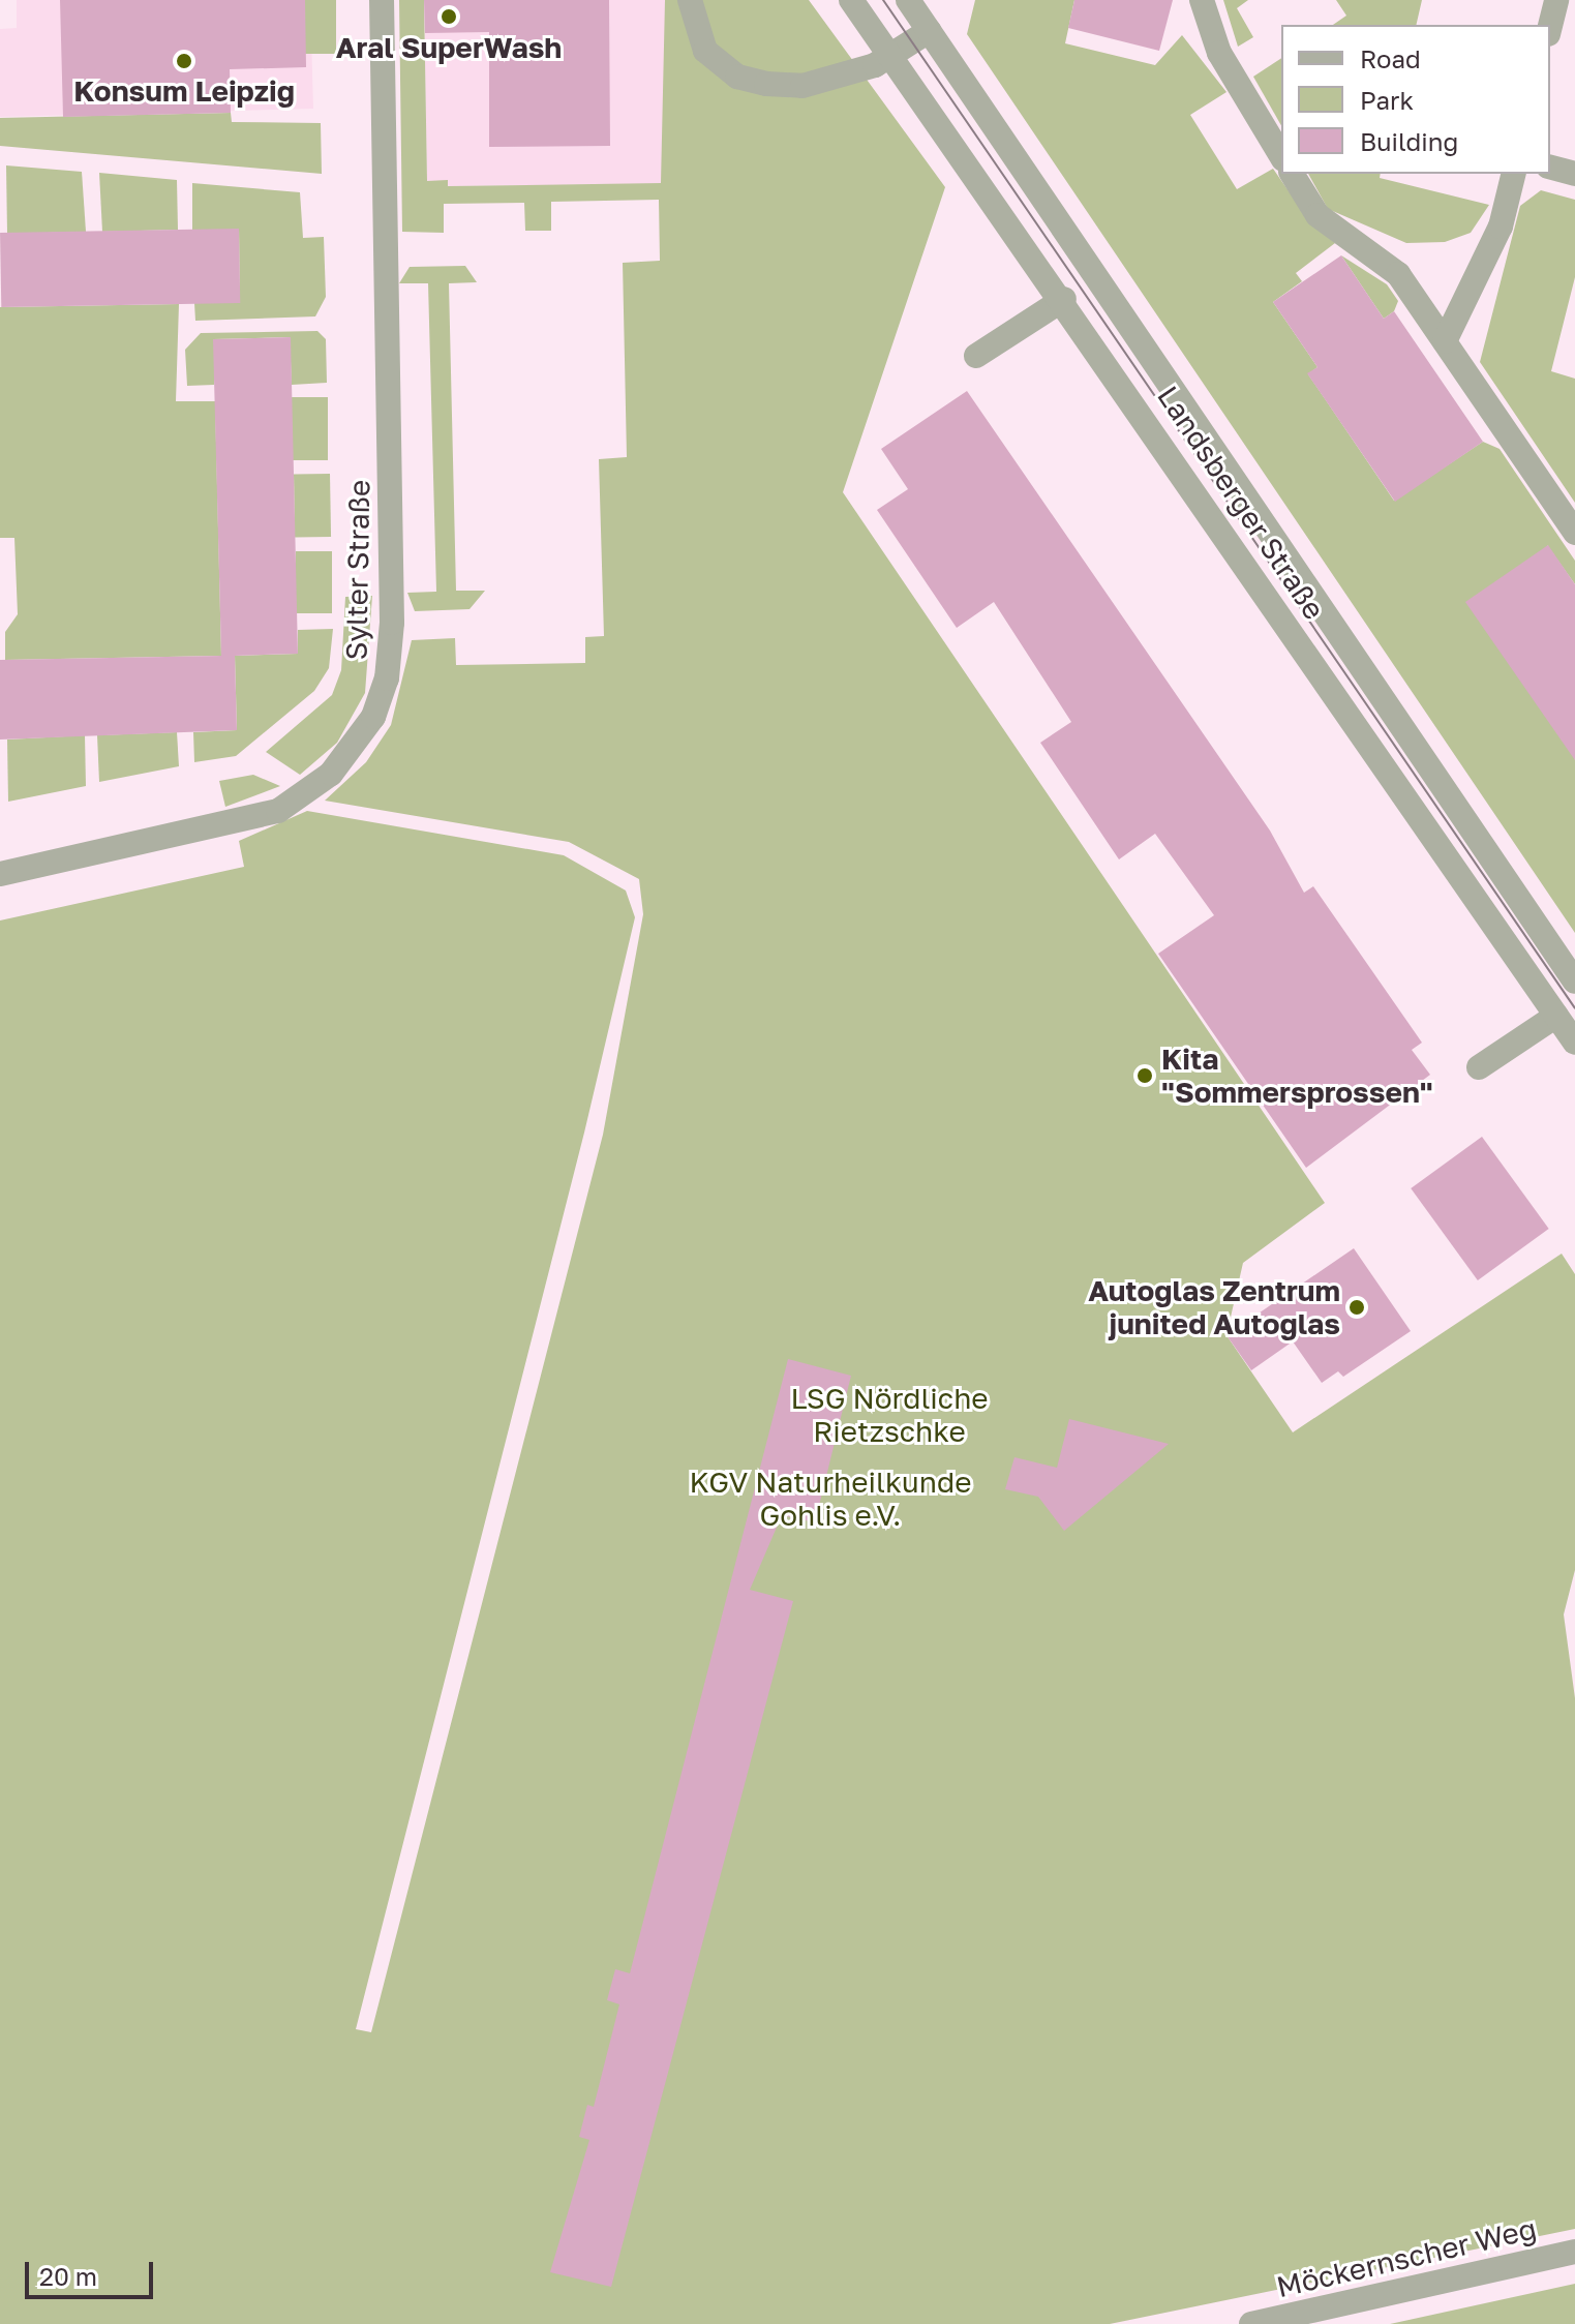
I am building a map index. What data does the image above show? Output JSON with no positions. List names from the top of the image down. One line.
{"streets":{"street":["Landsberger Straße","Sylter Straße","Möckernscher Weg"]},"parks":["LSG Nördliche Rietzschke","KGV Naturheilkunde Gohlis e.V."],"places":["Aral SuperWash","Konsum Leipzig","Kita \"Sommersprossen\"","Autoglas Zentrum junited Autoglas"],"legend":["Road","Park","Building"],"scale_bar":"20 m"}
